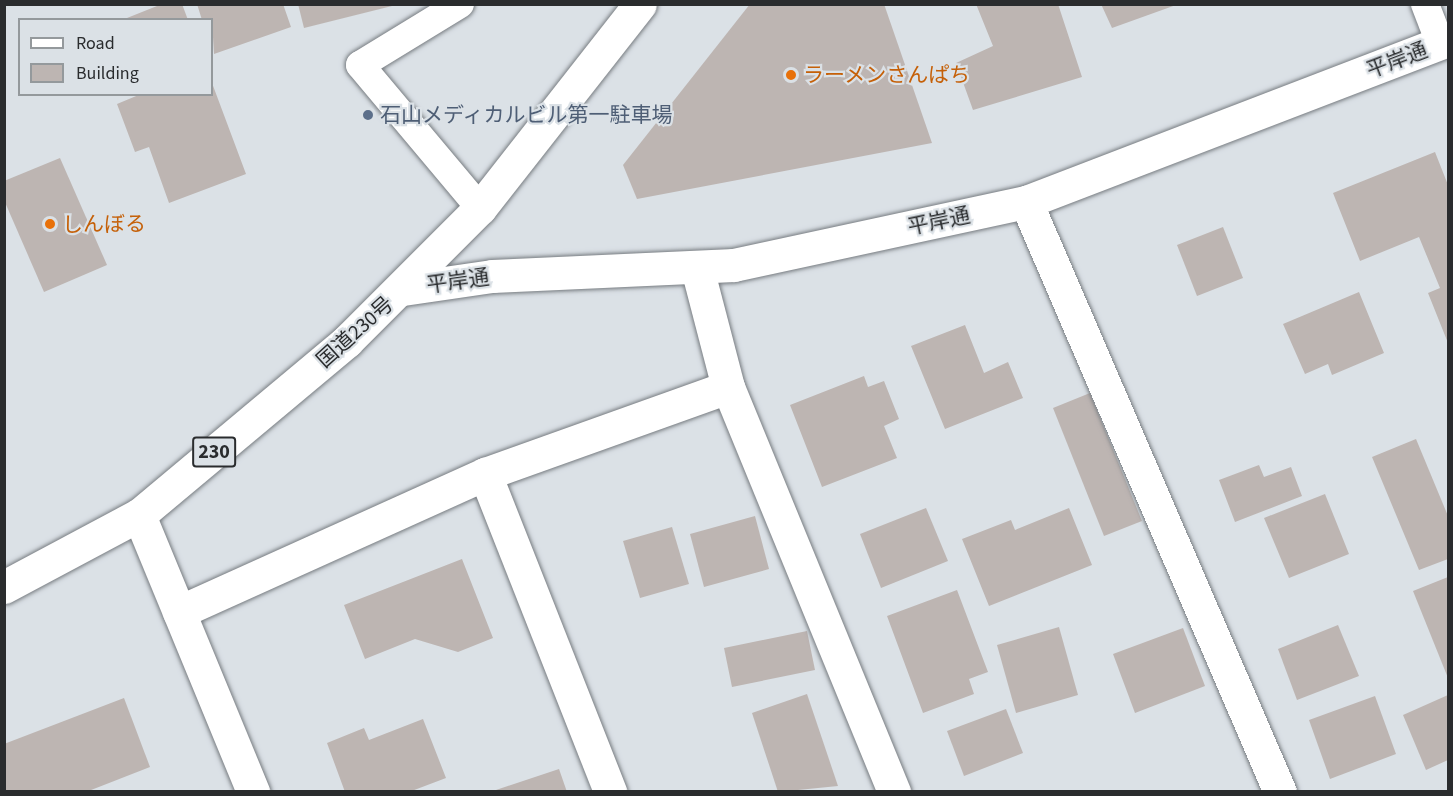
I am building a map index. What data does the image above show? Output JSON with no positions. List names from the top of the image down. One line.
{"streets":{"main road":["平岸通","国道230号","230"]},"crossings":[["平岸通","国道230号"]],"places":["ラーメンさんぱち","石山メディカルビル第一駐車場","しんぼる"],"legend":["Road","Building"]}
